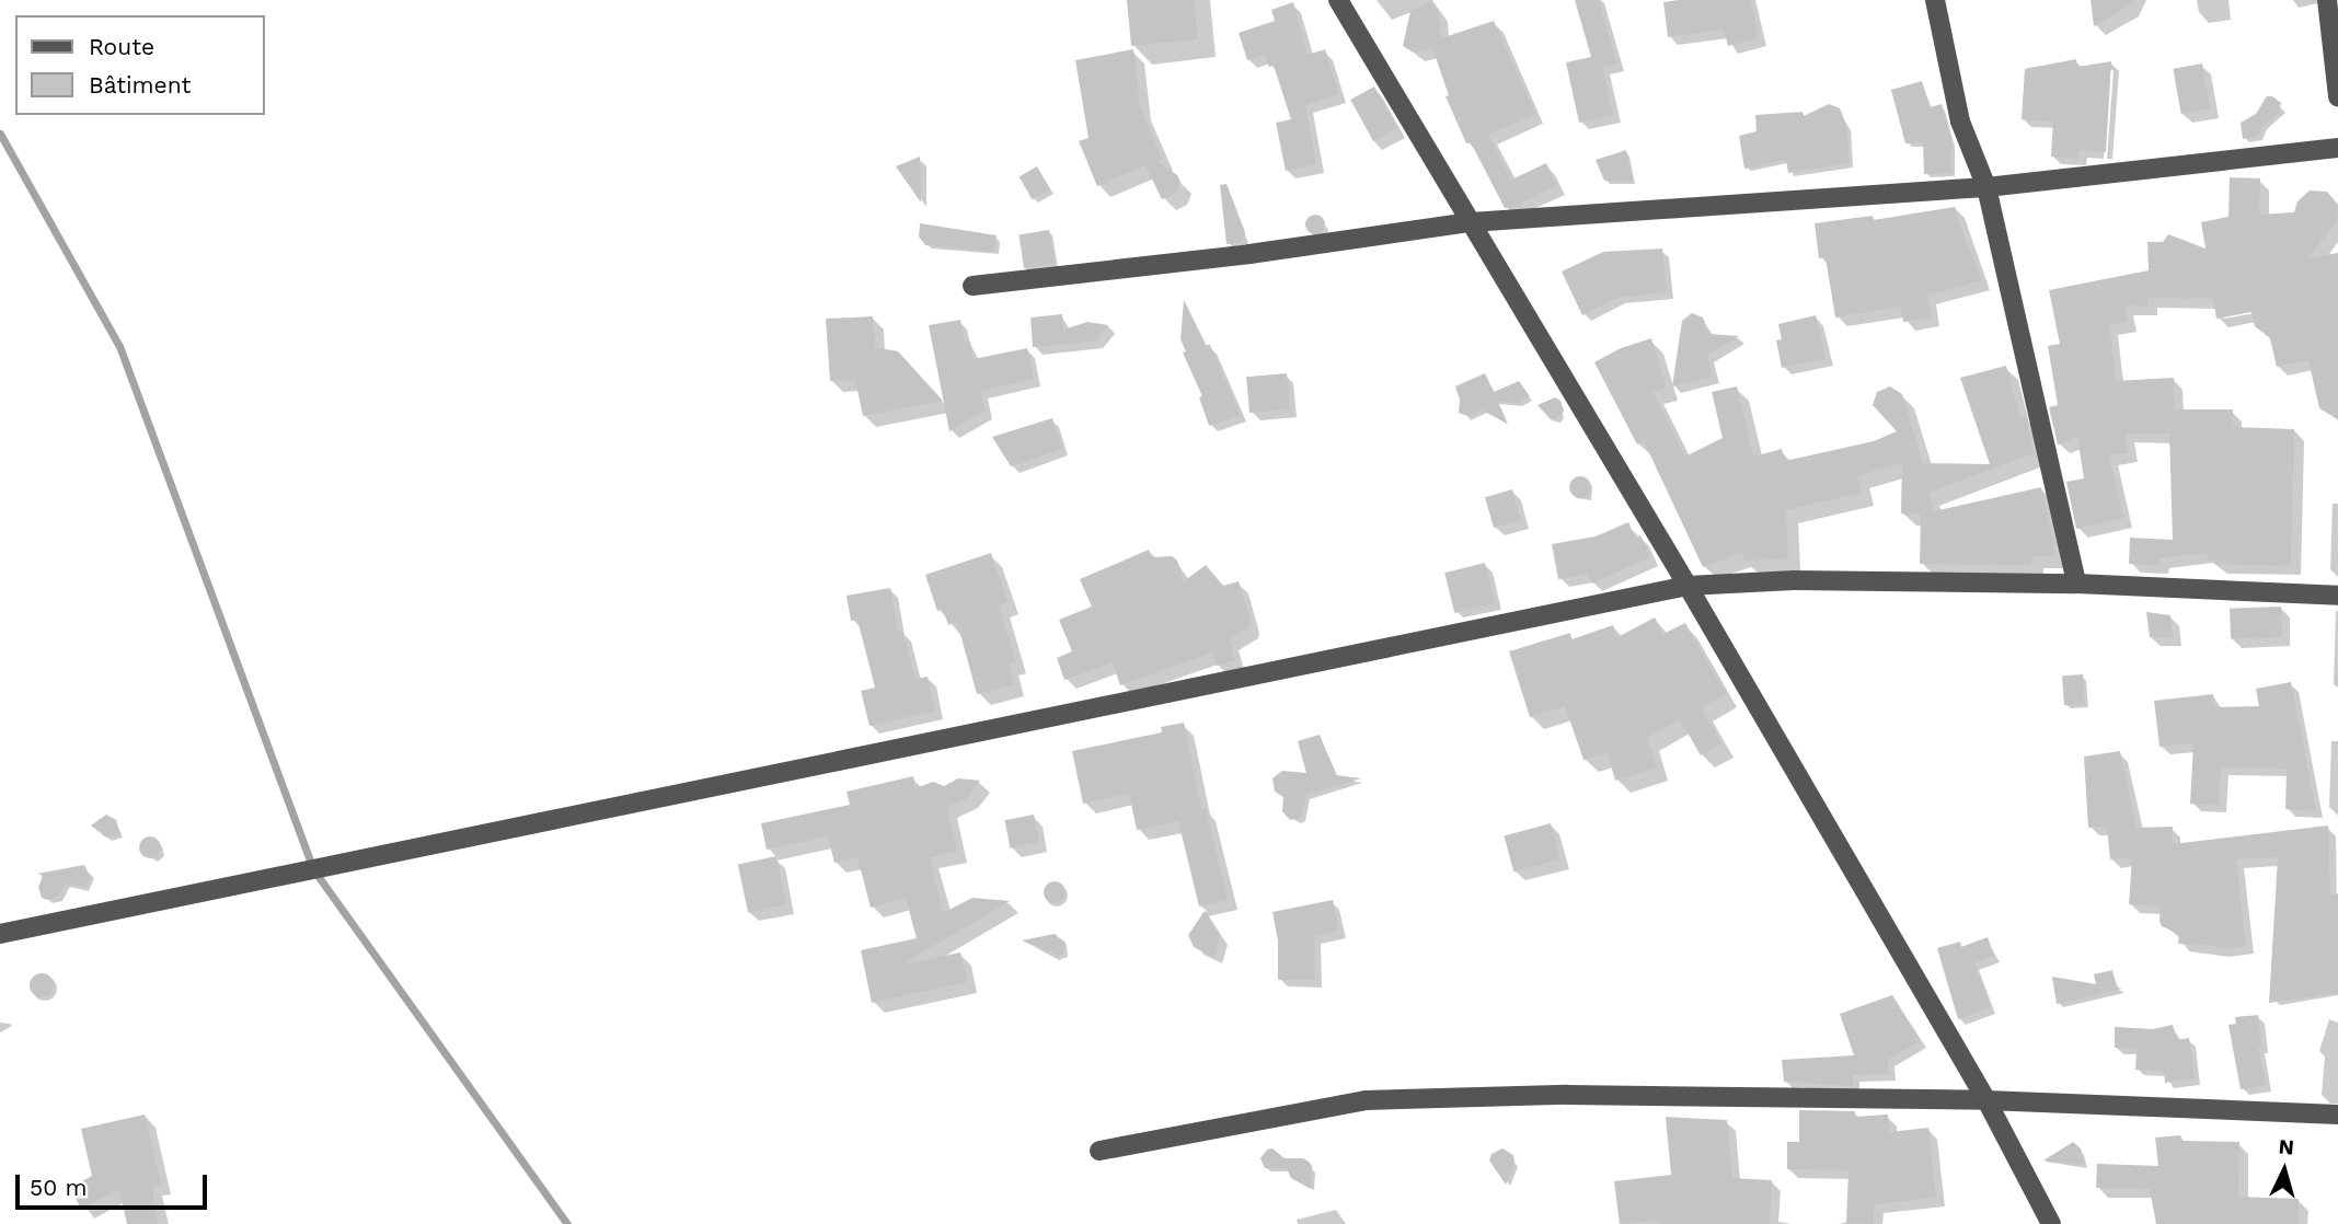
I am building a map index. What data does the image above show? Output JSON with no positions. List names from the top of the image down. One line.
{"legend":["Route","Bâtiment"],"scale_bar":"50 m","north":"top"}
